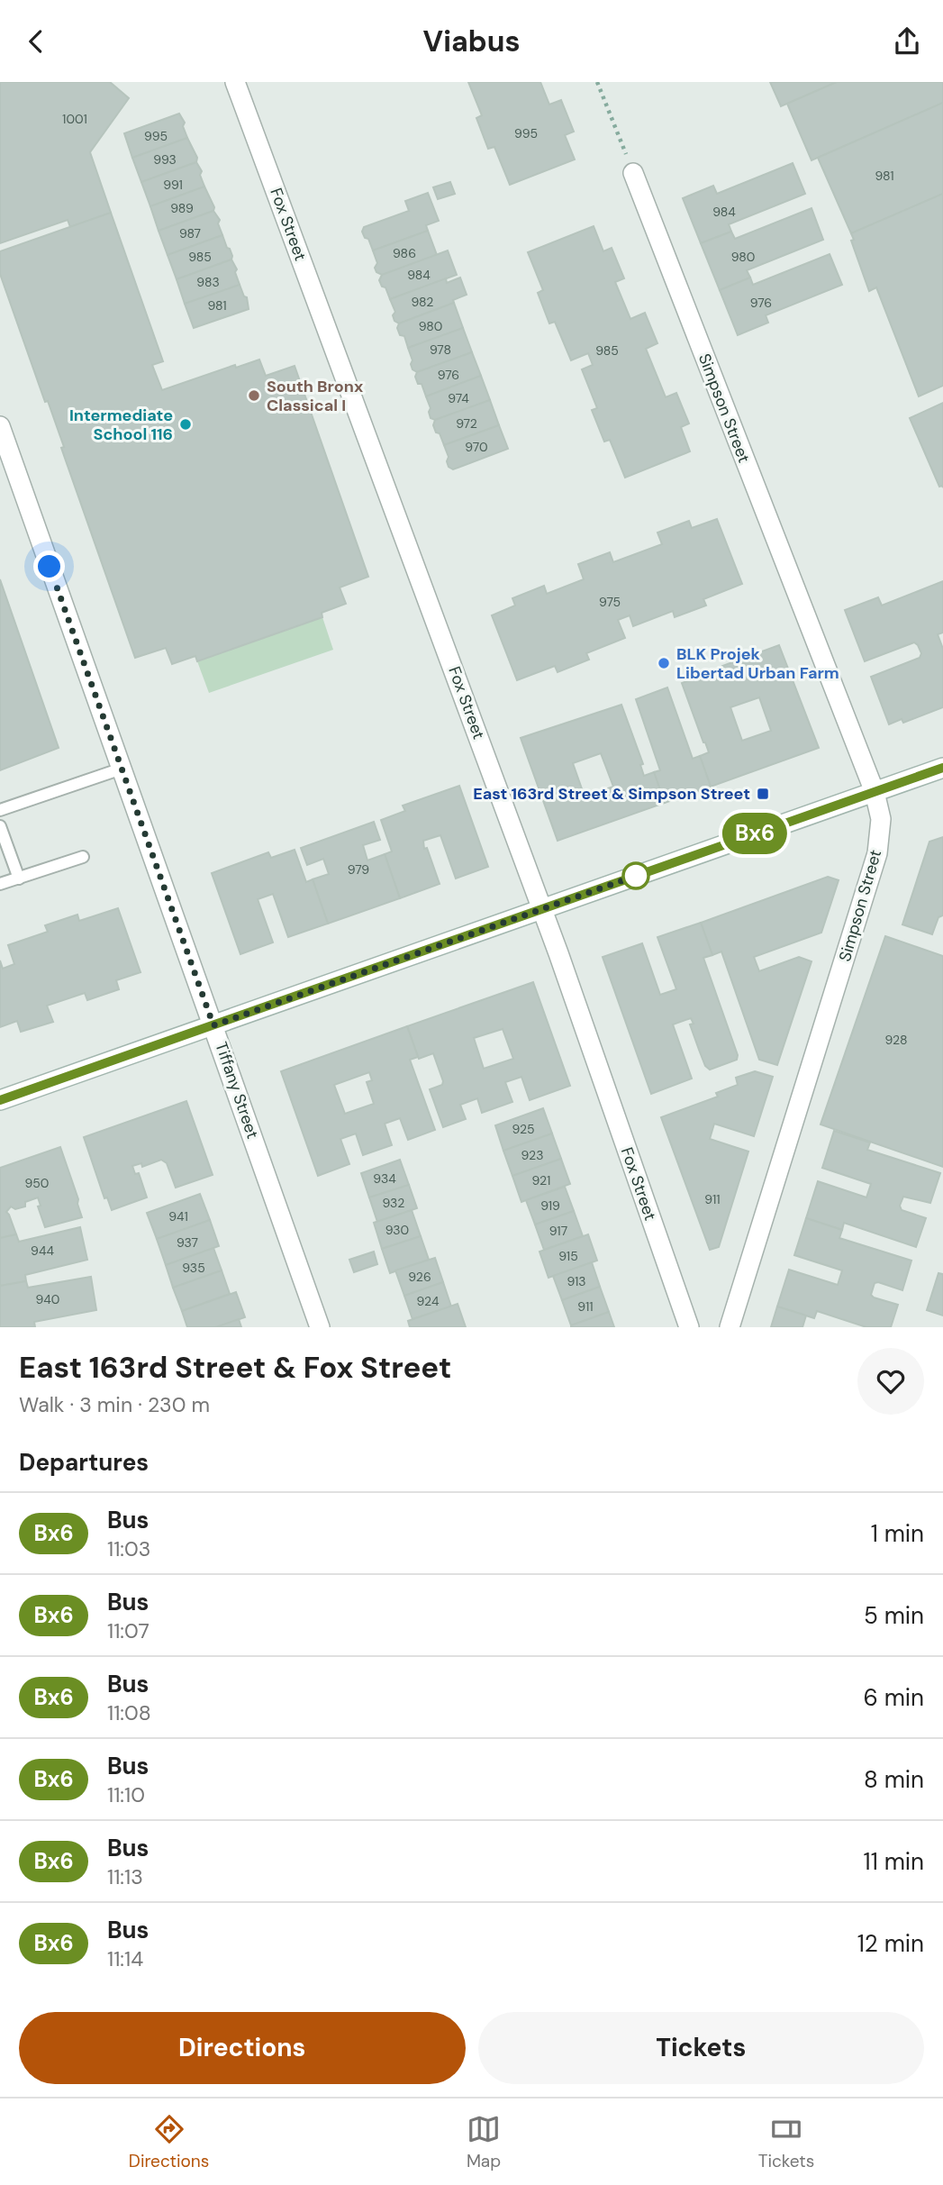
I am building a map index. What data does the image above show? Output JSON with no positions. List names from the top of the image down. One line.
{"streets":{"street":["Fox Street","Simpson Street","Tiffany Street"]},"places":{"other":["South Bronx Classical I","Intermediate School 116","BLK Projek Libertad Urban Farm"],"transit":["East 163rd Street & Simpson Street"]},"lines":["bus line Bx6"],"house_numbers":["1001","995","995","993","981","991","989","984","987","986","985","980","984","983","982","976","981","980","978","985","976","974","972","970","975","979","928","925","923","934","921","950","911","932","919","941","930","917","937","944","915","935","926","913","940","924","911"],"page":{"header":"Viabus","on_map":"Bx6","heading":[["East 163rd Street & Fox Street","Walk · 3 min · 230 m"],"Departures"],"list":[{"mark":"Bx6","name":"Bus","note":"11:03","value":"1 min"},{"mark":"Bx6","name":"Bus","note":"11:07","value":"5 min"},{"mark":"Bx6","name":"Bus","note":"11:08","value":"6 min"},{"mark":"Bx6","name":"Bus","note":"11:10","value":"8 min"},{"mark":"Bx6","name":"Bus","note":"11:13","value":"11 min"},{"mark":"Bx6","name":"Bus","note":"11:14","value":"12 min"}],"buttons":["Directions","Tickets"],"tabs":["Directions","Map","Tickets"]}}
